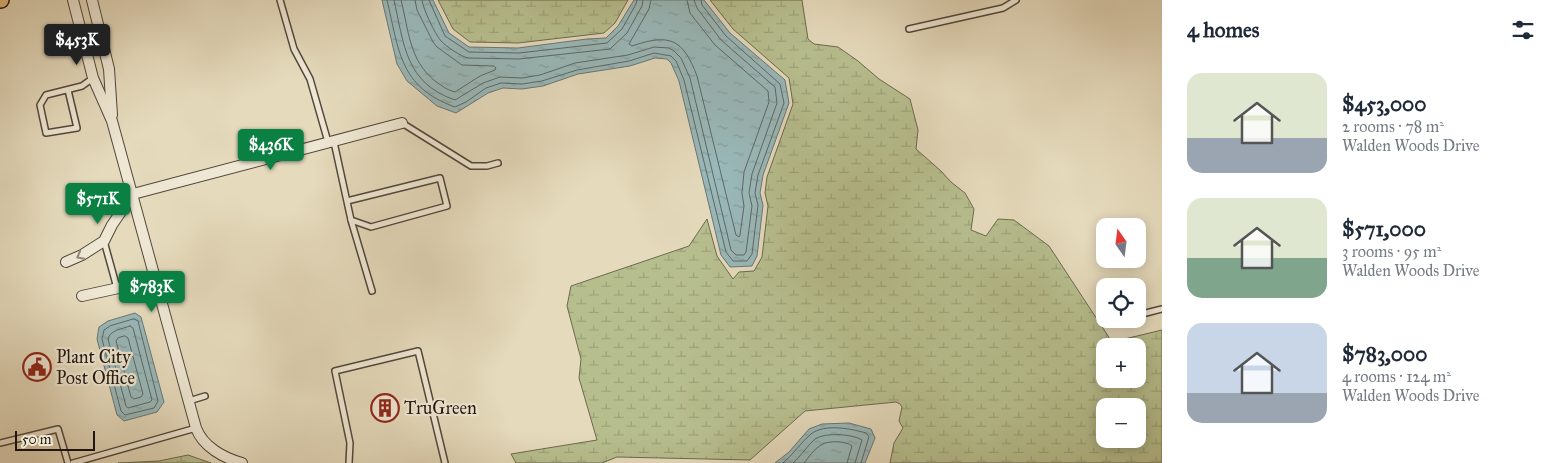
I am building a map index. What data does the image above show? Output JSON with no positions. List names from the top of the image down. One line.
{"places":{"public building":["Plant City Post Office"],"building":["TruGreen"]},"scale_bar":"50 m","north":"top","page":{"heading":"4 homes","price":["$453K","$436K","$571K","$783K"],"list":[{"name":"$453,000","note":"2 rooms · 78 m² · Walden Woods Drive"},{"name":"$571,000","note":"3 rooms · 95 m² · Walden Woods Drive"},{"name":"$783,000","note":"4 rooms · 124 m² · Walden Woods Drive"}],"map_buttons":["+","−"],"scale":"50 m"}}
